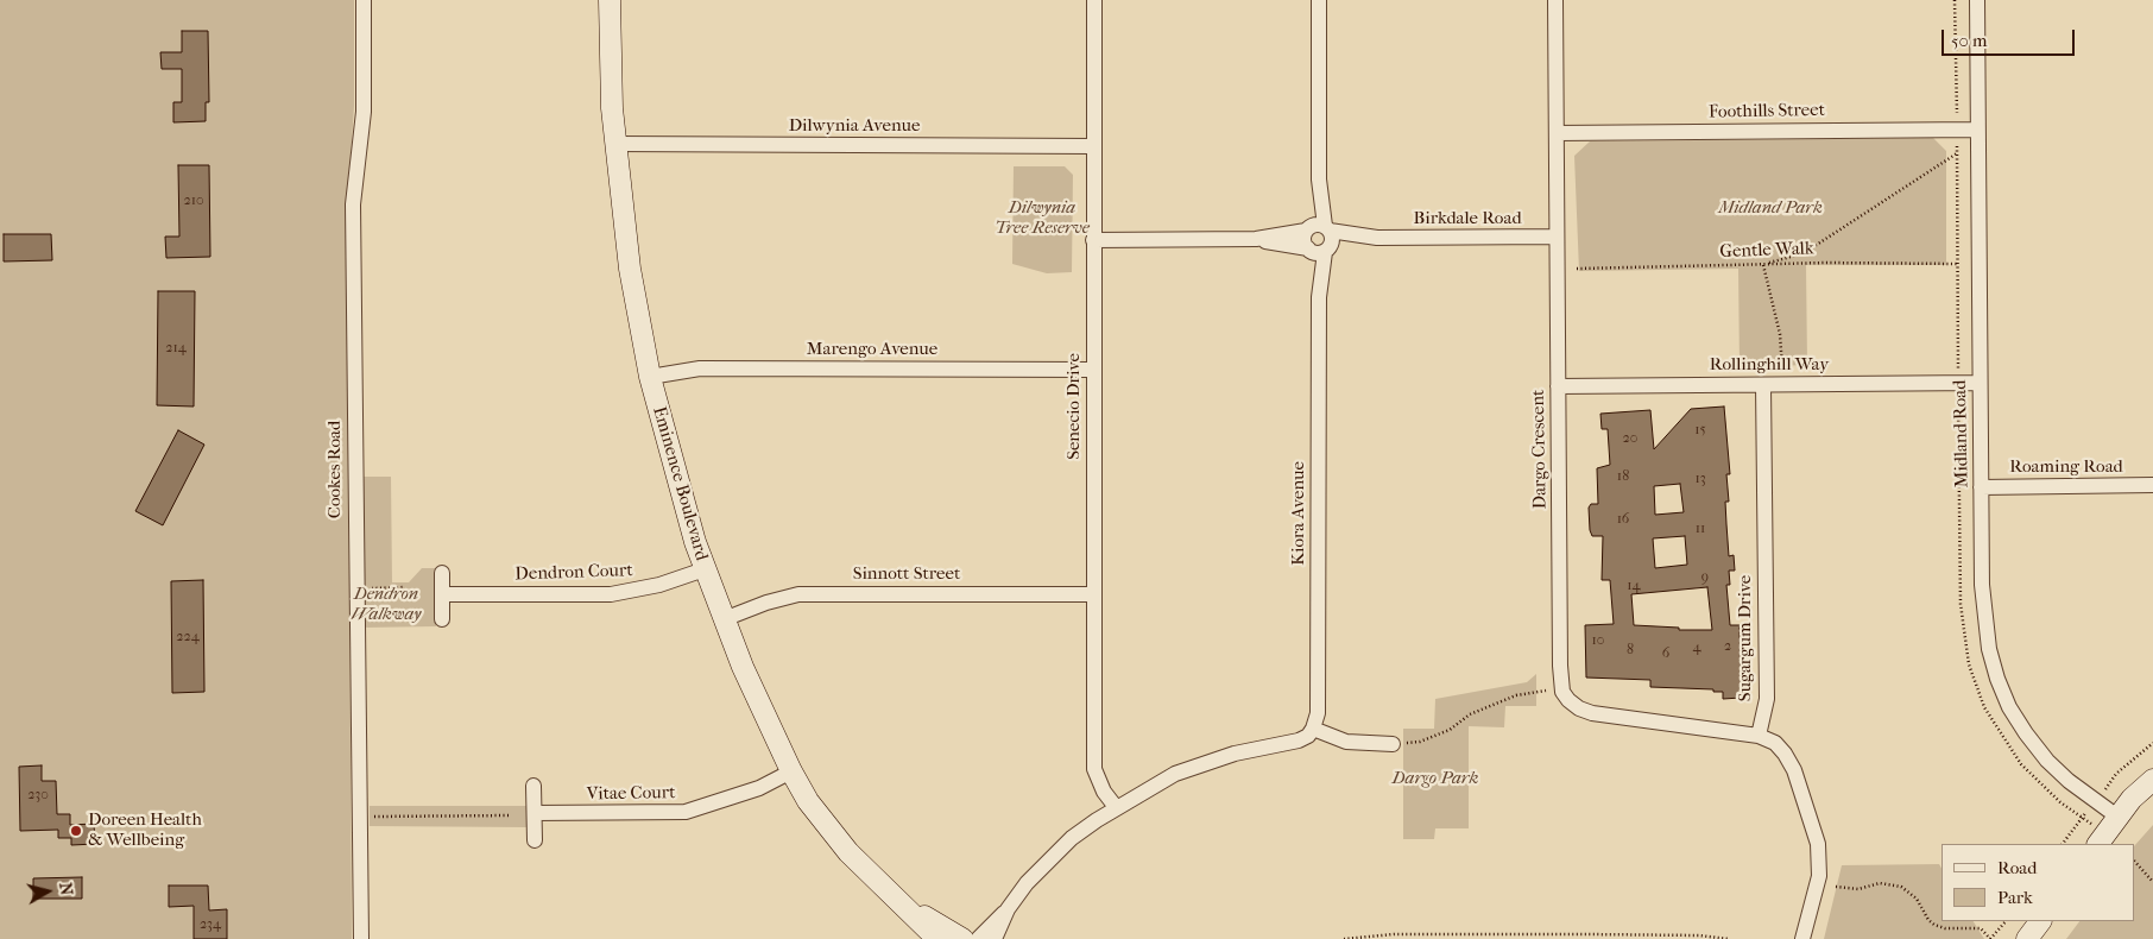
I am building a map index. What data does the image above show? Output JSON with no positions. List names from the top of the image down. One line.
{"streets":{"street":["Foothills Street","Dilwynia Avenue","Birkdale Road","Marengo Avenue","Rollinghill Way","Senecio Drive","Midland Road","Dargo Crescent","Roaming Road","Cookes Road","Eminence Boulevard","Kiora Avenue","Dendron Court","Sinnott Street","Sugargum Drive","Vitae Court"],"path":["Gentle Walk"]},"crossings":[["Foothills Street","Midland Road"],["Foothills Street","Dargo Crescent"],["Dilwynia Avenue","Senecio Drive"],["Dilwynia Avenue","Eminence Boulevard"],["Birkdale Road","Senecio Drive"],["Birkdale Road","Dargo Crescent"],["Birkdale Road","Kiora Avenue"],["Marengo Avenue","Senecio Drive"],["Marengo Avenue","Eminence Boulevard"],["Rollinghill Way","Midland Road"],["Rollinghill Way","Dargo Crescent"],["Rollinghill Way","Sugargum Drive"],["Senecio Drive","Sinnott Street"],["Midland Road","Roaming Road"],["Eminence Boulevard","Dendron Court"],["Eminence Boulevard","Sinnott Street"],["Eminence Boulevard","Vitae Court"]],"parks":["Dilwynia Tree Reserve","Midland Park","Dendron Walkway","Dargo Park"],"places":["Doreen Health & Wellbeing"],"house_numbers":["210","214","15","20","18","13","16","11","9","14","224","10","2","4","8","6","230","234"],"legend":["Road","Park"],"scale_bar":"50 m","north":"right"}
